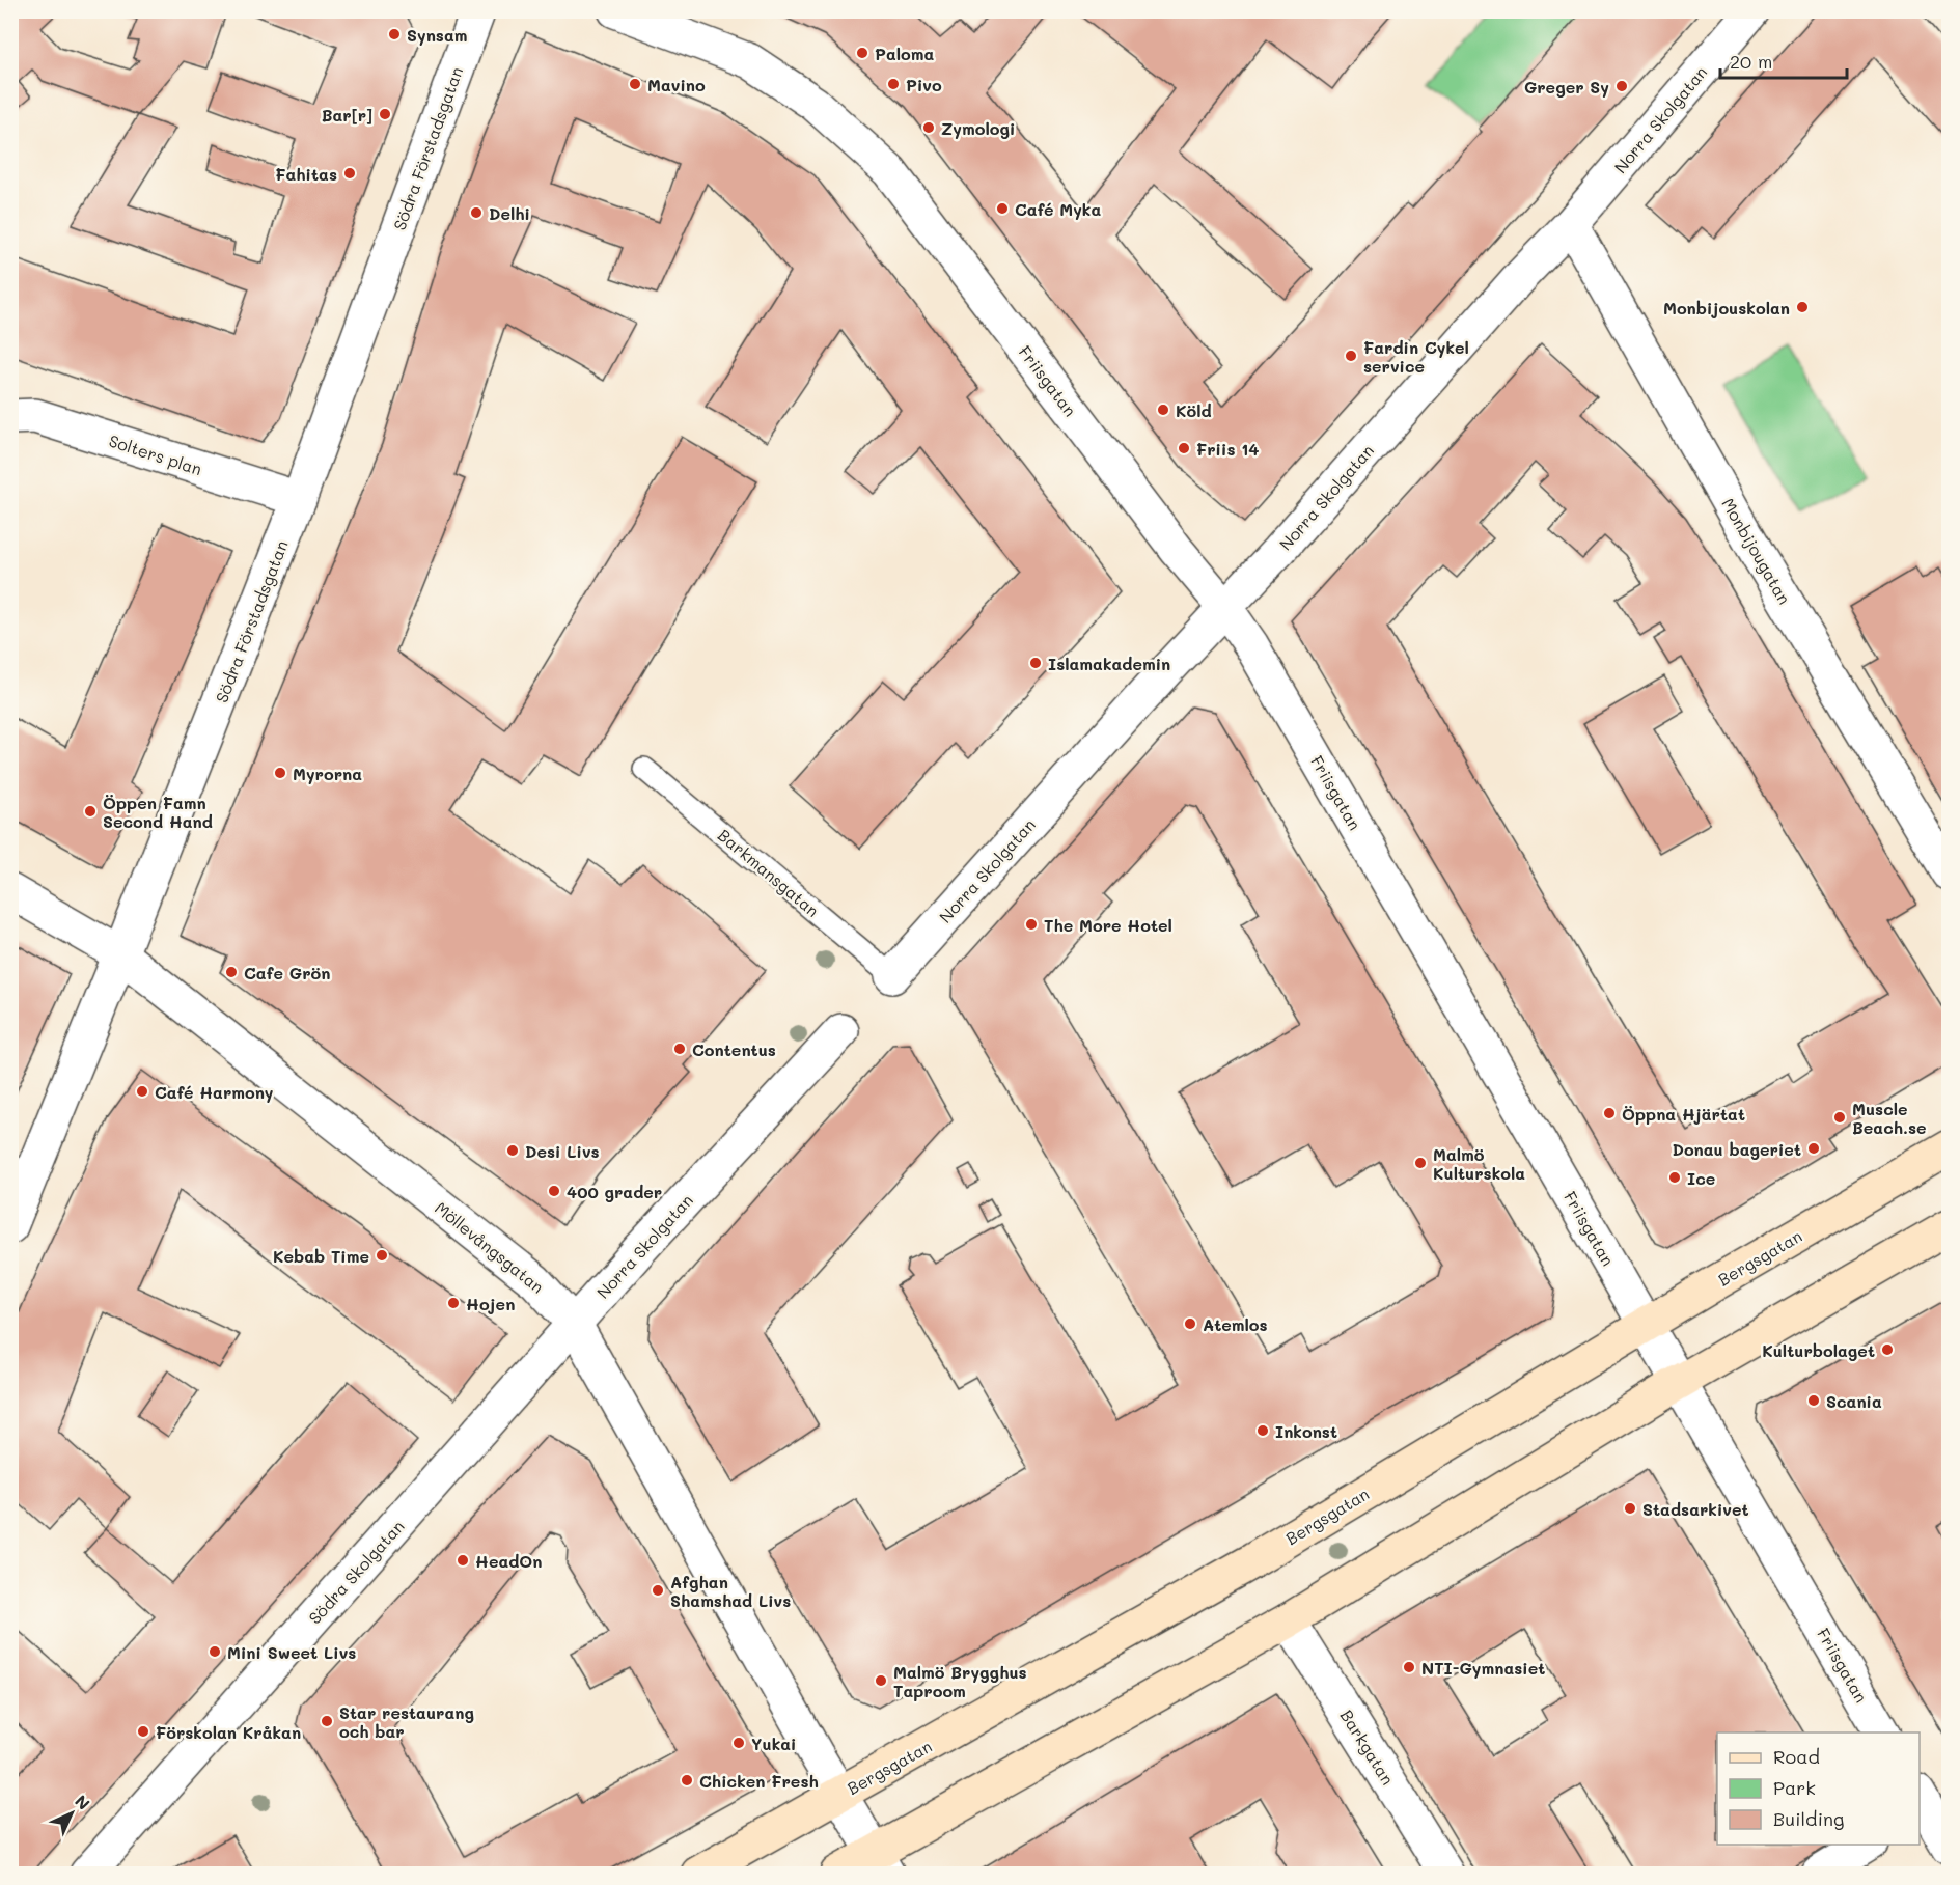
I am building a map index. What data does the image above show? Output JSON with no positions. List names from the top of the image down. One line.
{"streets":{"street":["Norra Skolgatan","Södra Förstadsgatan","Friisgatan","Solters plan","Monbijougatan","Möllevångsgatan","Bergsgatan","Södra Skolgatan","Barkgatan"],"lane":["Barkmansgatan"]},"crossings":[["Norra Skolgatan","Friisgatan"],["Norra Skolgatan","Monbijougatan"],["Norra Skolgatan","Barkmansgatan"],["Norra Skolgatan","Möllevångsgatan"],["Norra Skolgatan","Södra Skolgatan"],["Södra Förstadsgatan","Solters plan"],["Södra Förstadsgatan","Möllevångsgatan"],["Friisgatan","Bergsgatan"],["Möllevångsgatan","Bergsgatan"],["Möllevångsgatan","Södra Skolgatan"]],"places":["Synsam","Paloma","Mavino","Pivo","Greger Sy","Bar[r]","Zymologi","Fahitas","Café Myka","Delhi","Monbijouskolan","Fardin Cykel service","Köld","Friis 14","Islamakademin","Myrorna","Öppen Famn Second Hand","The More Hotel","Cafe Grön","Contentus","Café Harmony","Öppna Hjärtat","Muscle Beach.se","Donau bageriet","Desi Livs","Malmö Kulturskola","Ice","400 grader","Kebab Time","Hojen","Atemlos","Kulturbolaget","Scania","Inkonst","Stadsarkivet","HeadOn","Afghan Shamshad Livs","Mini Sweet Livs","NTI-Gymnasiet","Malmö Brygghus Taproom","Star restaurang och bar","Förskolan Kråkan","Yukai","Chicken Fresh"],"legend":["Road","Park","Building"],"scale_bar":"20 m","north":"top right"}
